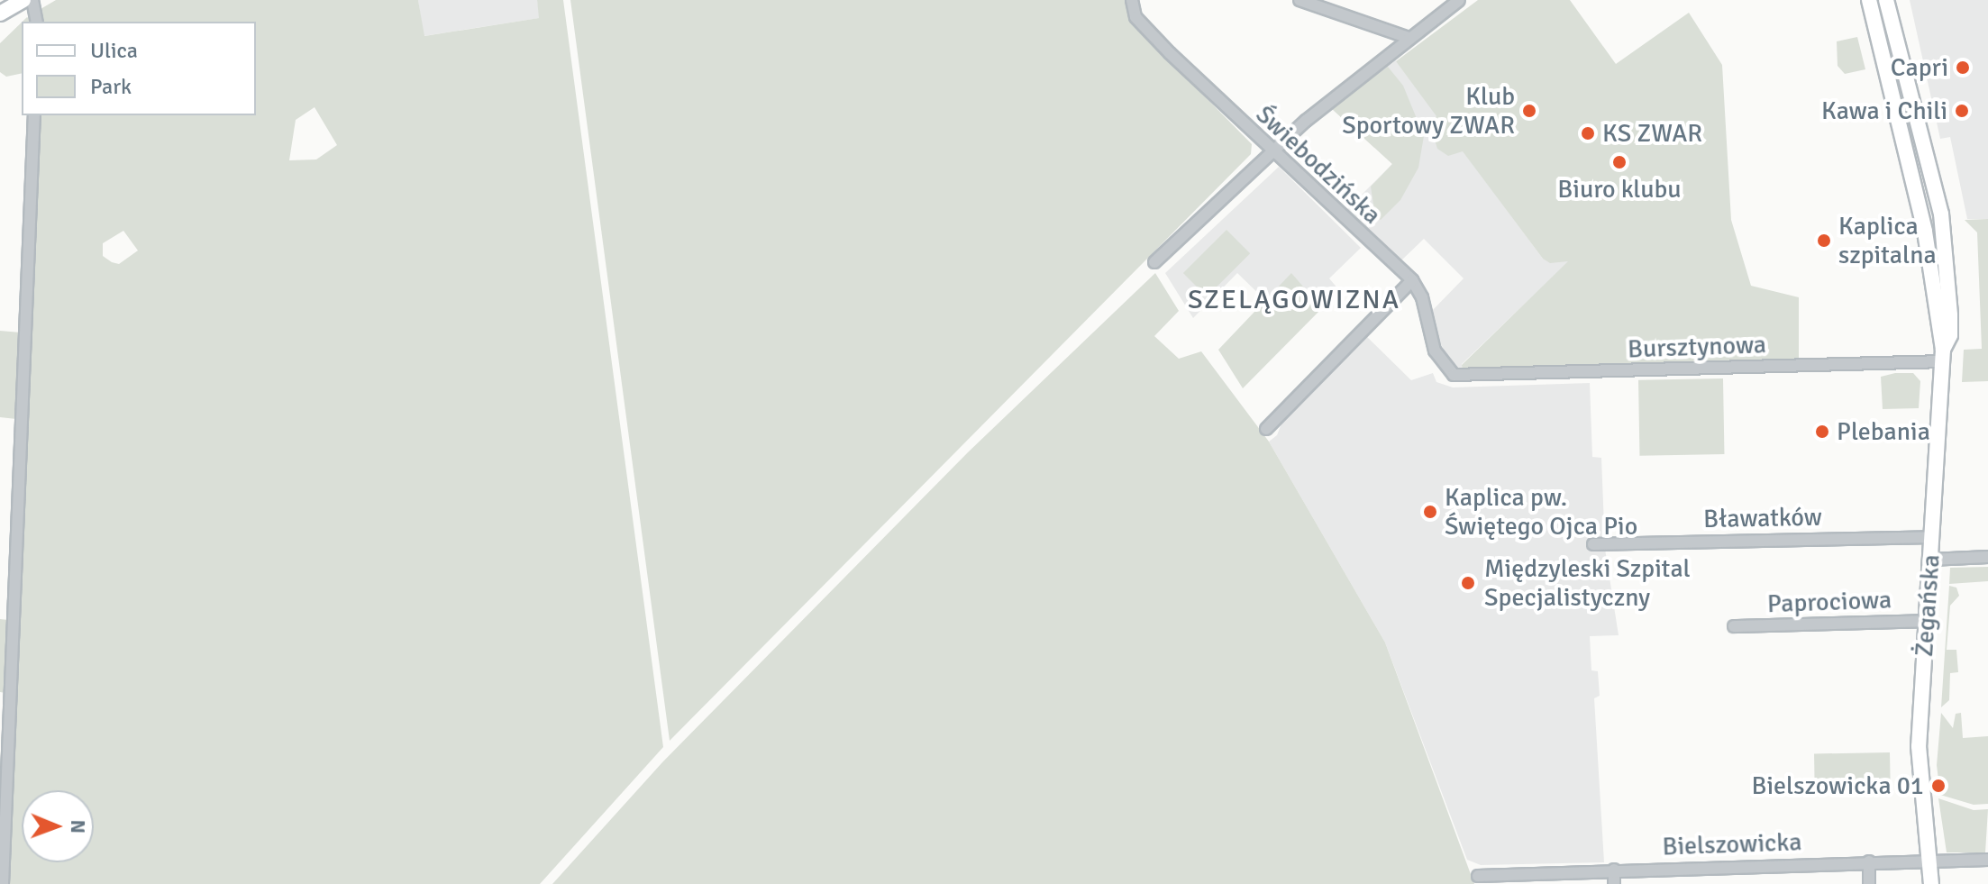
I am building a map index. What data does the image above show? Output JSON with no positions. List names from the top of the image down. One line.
{"streets":{"street":["Świebodzińska","Bursztynowa","Bławatków","Paprociowa","Żegańska","Bielszowicka"]},"crossings":[["Świebodzińska","Bursztynowa"],["Bursztynowa","Żegańska"],["Bławatków","Żegańska"],["Paprociowa","Żegańska"],["Żegańska","Bielszowicka"]],"districts":["SZELĄGOWIZNA"],"places":["Capri","Klub Sportowy ZWAR","Kawa i Chili","KS ZWAR","Biuro klubu","Kaplica szpitalna","Plebania","Kaplica pw. Świętego Ojca Pio","Międzyleski Szpital Specjalistyczny","Bielszowicka 01"],"legend":["Ulica","Park"],"north":"right"}
